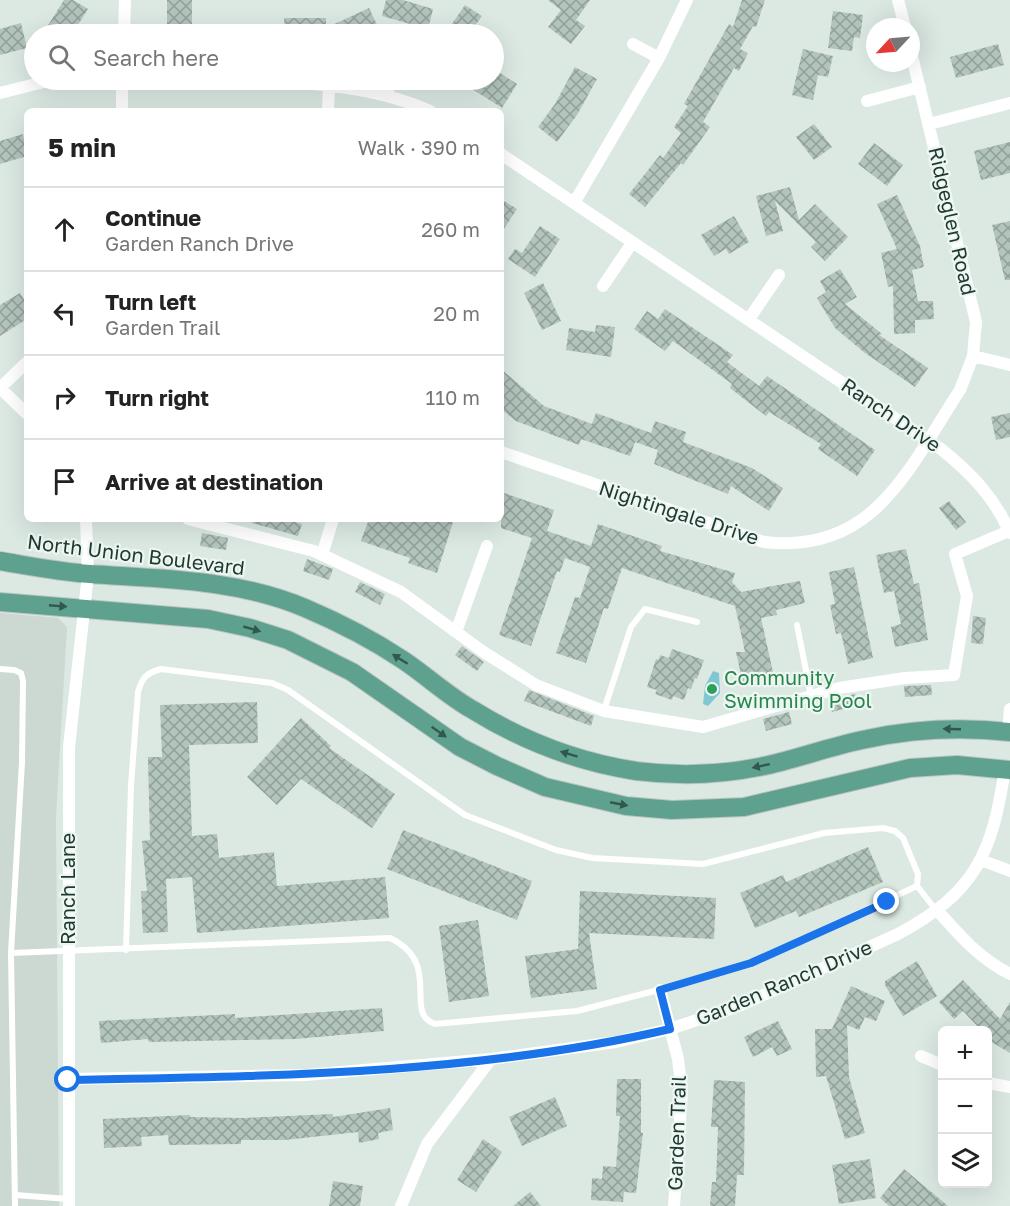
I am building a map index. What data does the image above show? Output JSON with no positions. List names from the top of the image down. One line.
{"streets":{"main road":["North Union Boulevard"],"street":["Ridgeglen Road","Ranch Drive","Nightingale Drive","Ranch Lane","Garden Ranch Drive","Garden Trail"]},"crossings":[["Ridgeglen Road","Ranch Drive"],["Ridgeglen Road","Nightingale Drive"],["Ranch Drive","Nightingale Drive"],["North Union Boulevard","Ranch Lane"],["Ranch Lane","Garden Ranch Drive"],["Garden Ranch Drive","Garden Trail"]],"places":["Community Swimming Pool"],"north":"bottom left","page":{"search":"Search here","heading":["5 min","Walk · 390 m"],"list":[["Continue","Garden Ranch Drive","260 m"],["Turn left","Garden Trail","20 m"],["Turn right","110 m"],"Arrive at destination"],"map_buttons":["+","−"]}}
